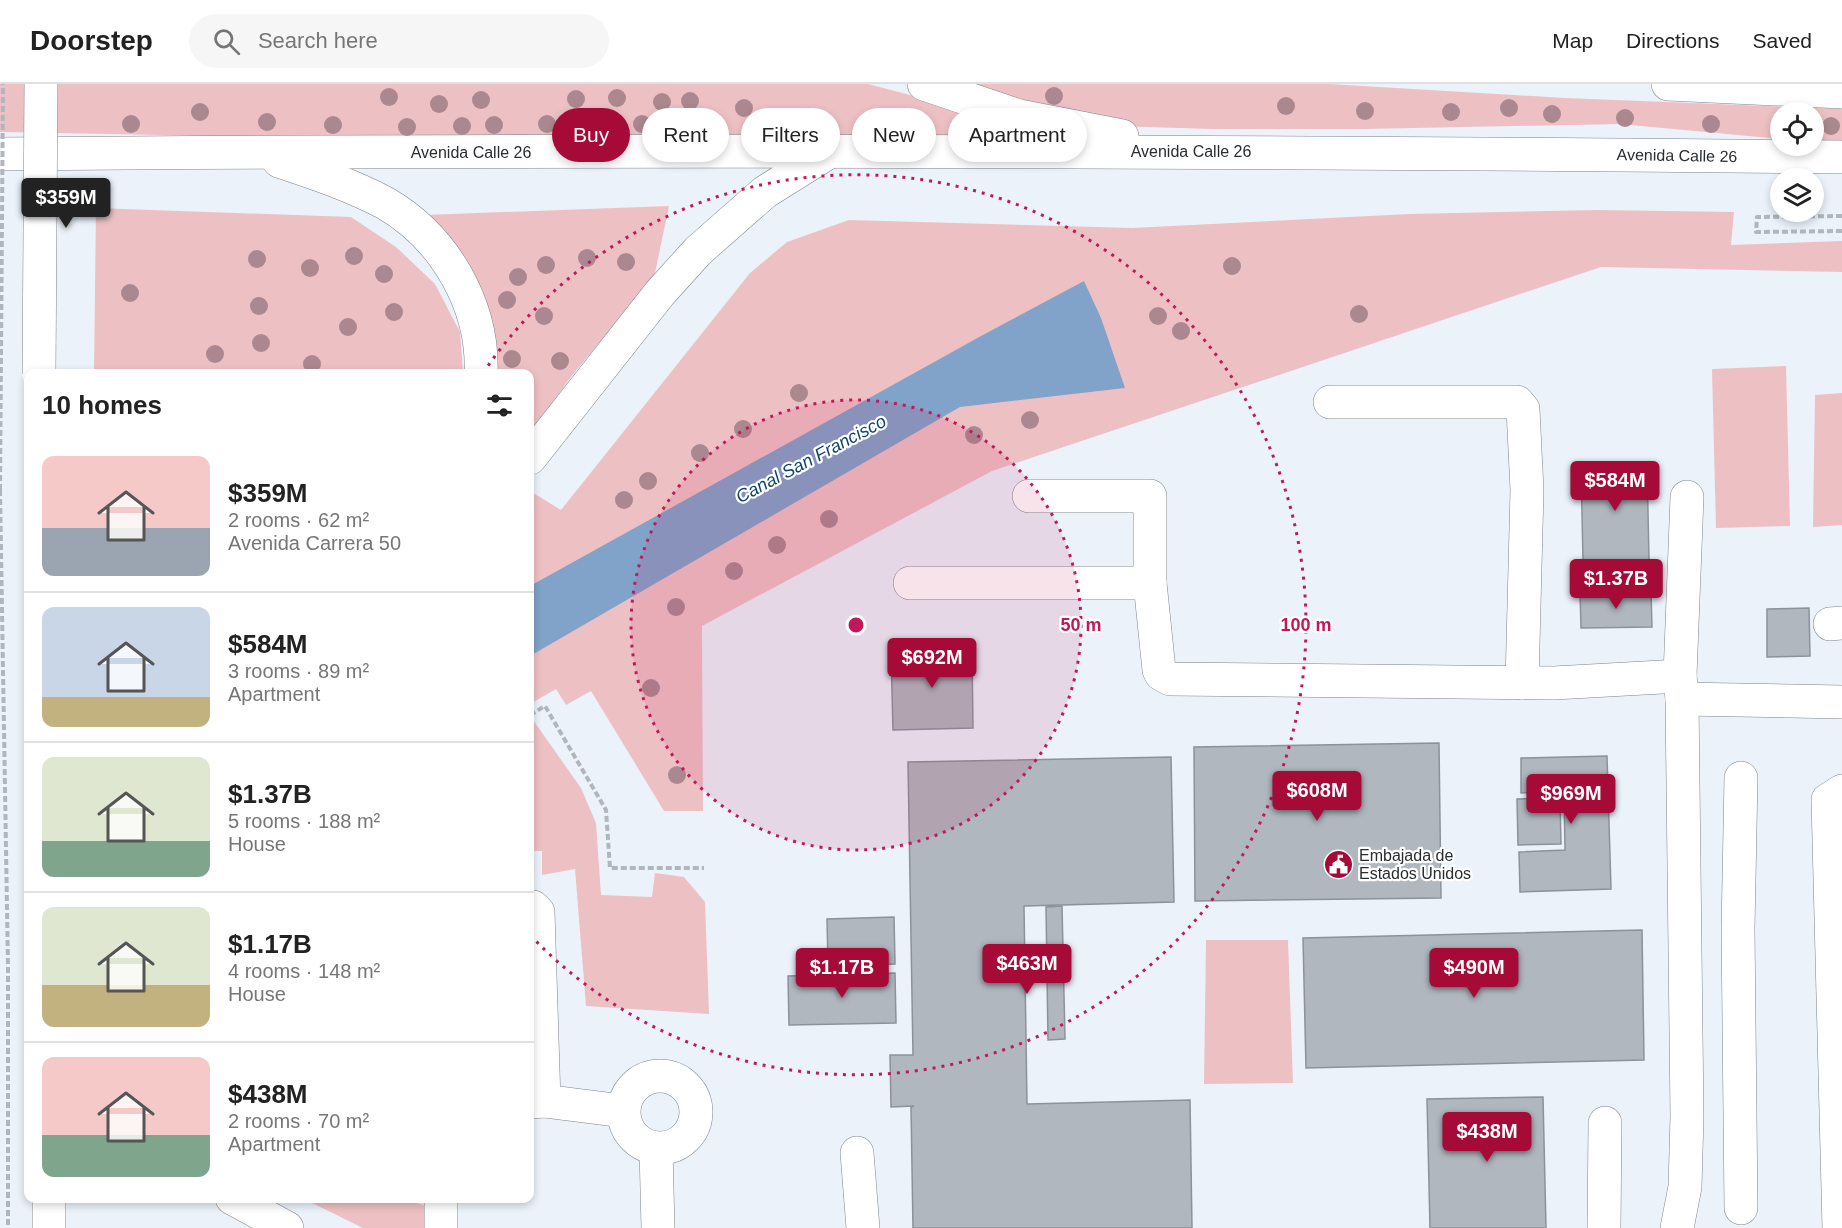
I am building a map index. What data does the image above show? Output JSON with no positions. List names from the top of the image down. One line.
{"streets":{"main road":["Avenida Calle 26"]},"water":["Canal San Francisco"],"places":{"public building":["Embajada de Estados Unidos"]},"page":{"header":"Doorstep","search":"Search here","nav":["Map","Directions","Saved"],"chip":["Buy","Rent","Filters","New","Apartment"],"price":["$359M","$584M","$1.37B","$692M","$608M","$969M","$463M","$1.17B","$490M","$438M"],"heading":"10 homes","list":[{"name":"$359M","note":"2 rooms · 62 m² · Avenida Carrera 50"},{"name":"$584M","note":"3 rooms · 89 m² · Apartment"},{"name":"$1.37B","note":"5 rooms · 188 m² · House"},{"name":"$1.17B","note":"4 rooms · 148 m² · House"},{"name":"$438M","note":"2 rooms · 70 m² · Apartment"}]},"rings":["50 m","100 m"]}
